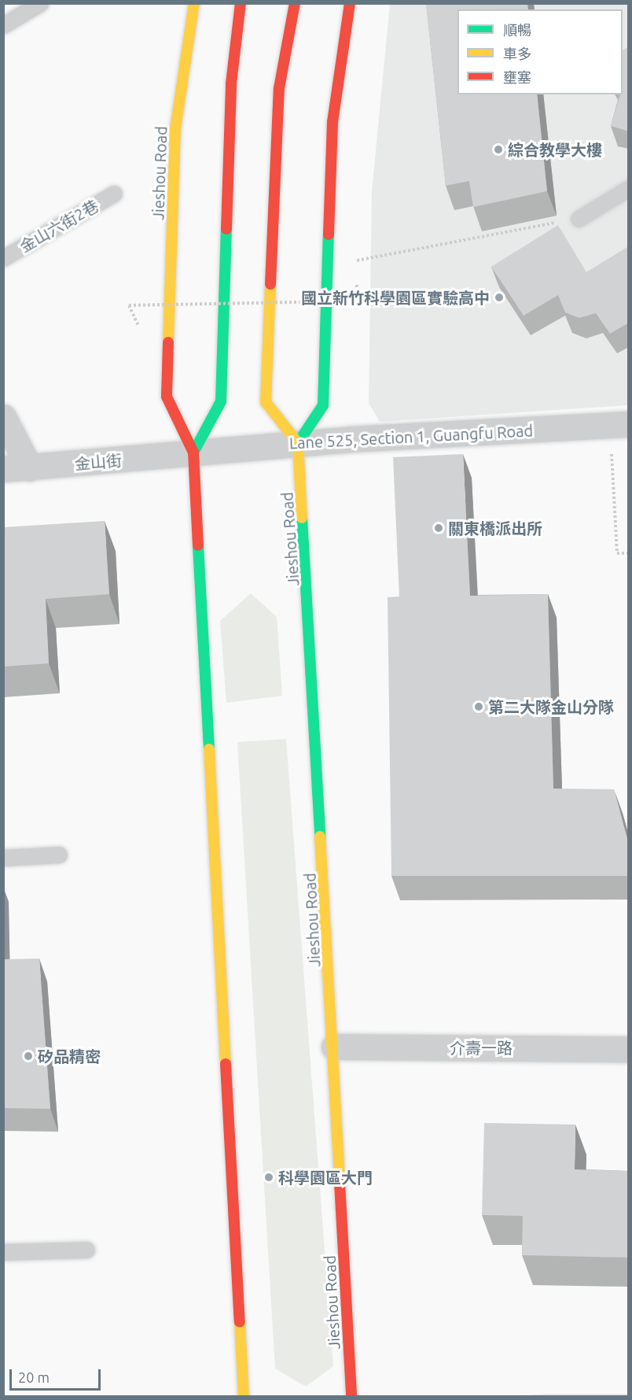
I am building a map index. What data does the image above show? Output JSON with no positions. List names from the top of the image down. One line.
{"streets":{"street":["Jieshou Road","Lane 525, Section 1, Guangfu Road","金山街","介壽一路"],"lane":["金山六街2巷"]},"crossings":[["Jieshou Road","Lane 525, Section 1, Guangfu Road"],["Jieshou Road","金山街"],["Jieshou Road","介壽一路"],["Lane 525, Section 1, Guangfu Road","金山街"]],"places":["綜合教學大樓","國立新竹科學園區實驗高中","關東橋派出所","第二大隊金山分隊","矽品精密","科學園區大門"],"legend":["順暢","車多","壅塞"],"scale_bar":"20 m"}
